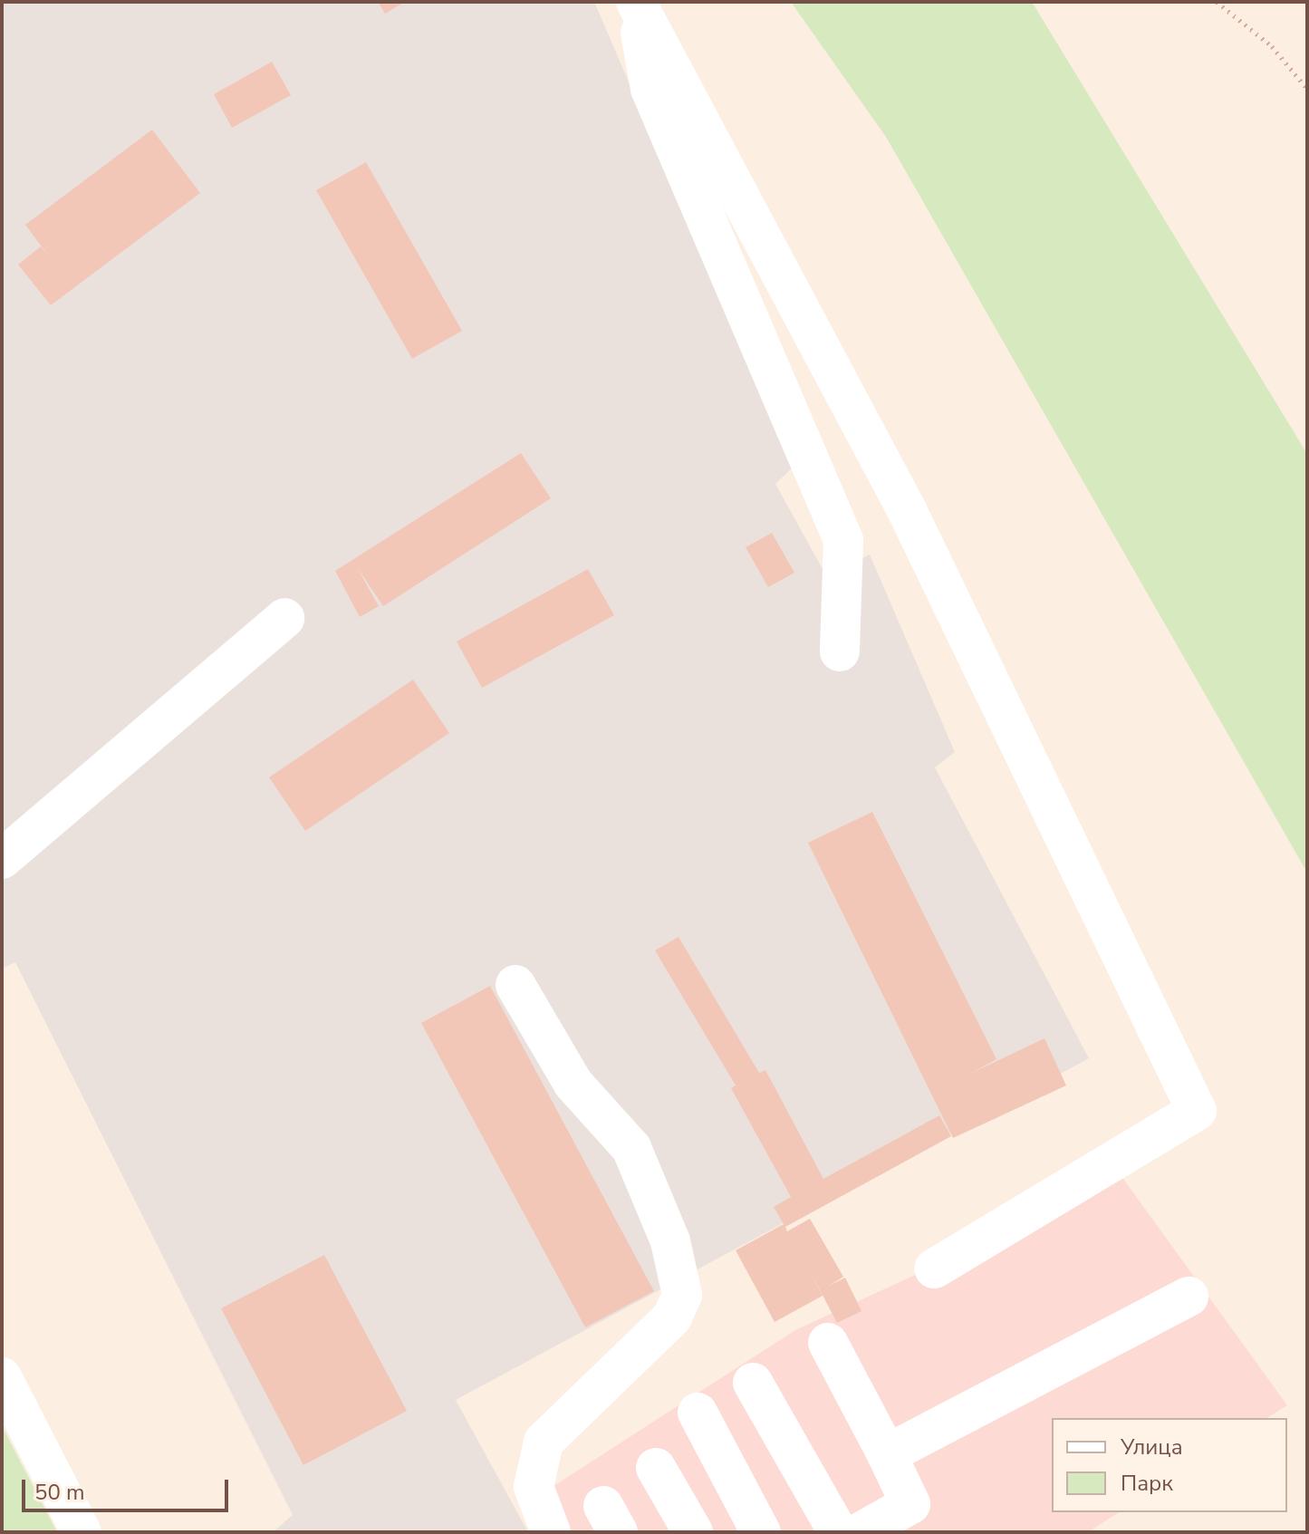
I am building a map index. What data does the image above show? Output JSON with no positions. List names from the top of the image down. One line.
{"legend":["Улица","Парк"],"scale_bar":"50 m"}
